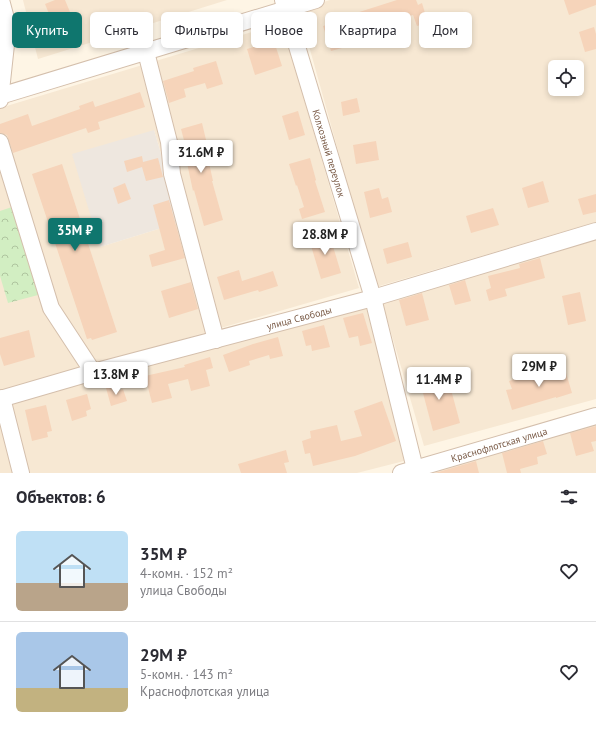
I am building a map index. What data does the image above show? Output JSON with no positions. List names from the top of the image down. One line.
{"streets":{"street":["Колхозный переулок","улица Свободы","Краснофлотская улица"]},"crossings":[["Колхозный переулок","улица Свободы"],["Колхозный переулок","Краснофлотская улица"]],"page":{"chip":["Купить","Снять","Фильтры","Новое","Квартира","Дом"],"price":["31.6M ₽","35M ₽","28.8M ₽","29M ₽","13.8M ₽","11.4M ₽"],"heading":"Объектов: 6","list":[{"name":"35M ₽","note":"4-комн. · 152 m² · улица Свободы"},{"name":"29M ₽","note":"5-комн. · 143 m² · Краснофлотская улица"}]}}
